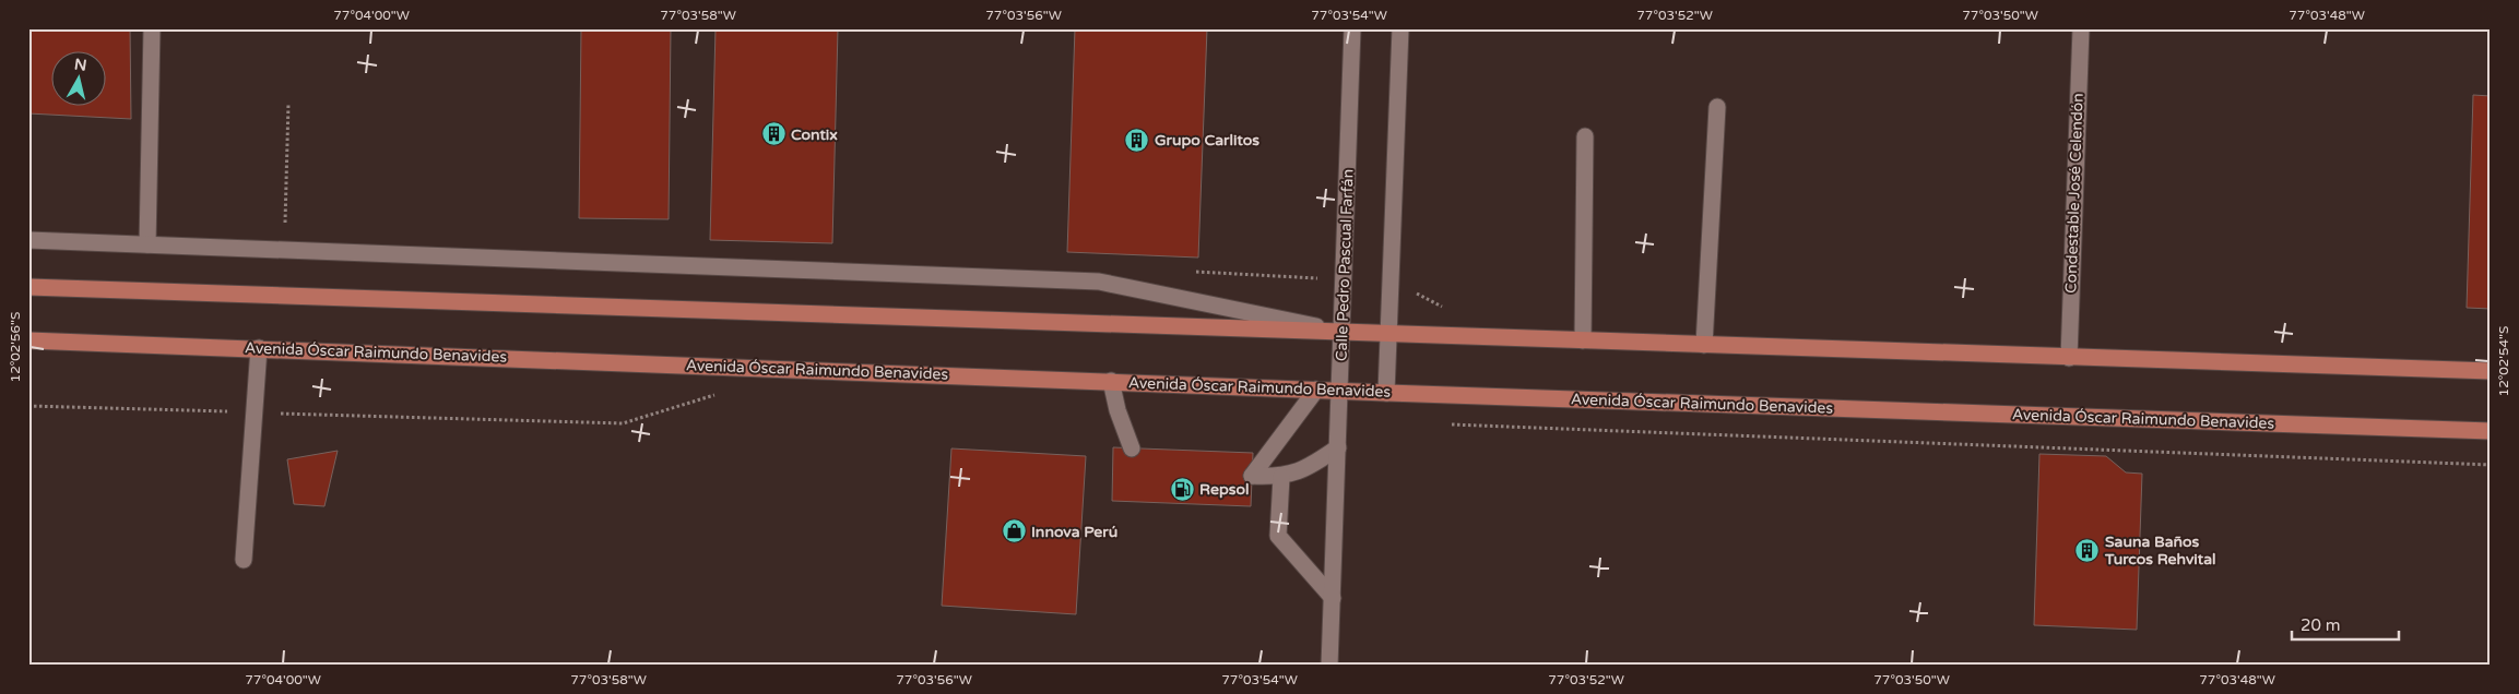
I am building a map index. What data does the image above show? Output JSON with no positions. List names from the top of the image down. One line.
{"streets":{"main road":["Condestable José Celendón","Calle Pedro Pascual Farfán","Avenida Óscar Raimundo Benavides"]},"crossings":[["Calle Pedro Pascual Farfán","Avenida Óscar Raimundo Benavides"]],"places":{"building":["Contix","Grupo Carlitos","Sauna Baños Turcos Rehvital"],"fuel station":["Repsol"],"shop":["Innova Perú"]},"scale_bar":"20 m","north":"top","coordinates":["77°04'00\"W","77°03'58\"W","77°03'56\"W","77°03'54\"W","77°03'52\"W","77°03'50\"W","77°03'48\"W","12°02'56\"S","12°02'54\"S"]}
